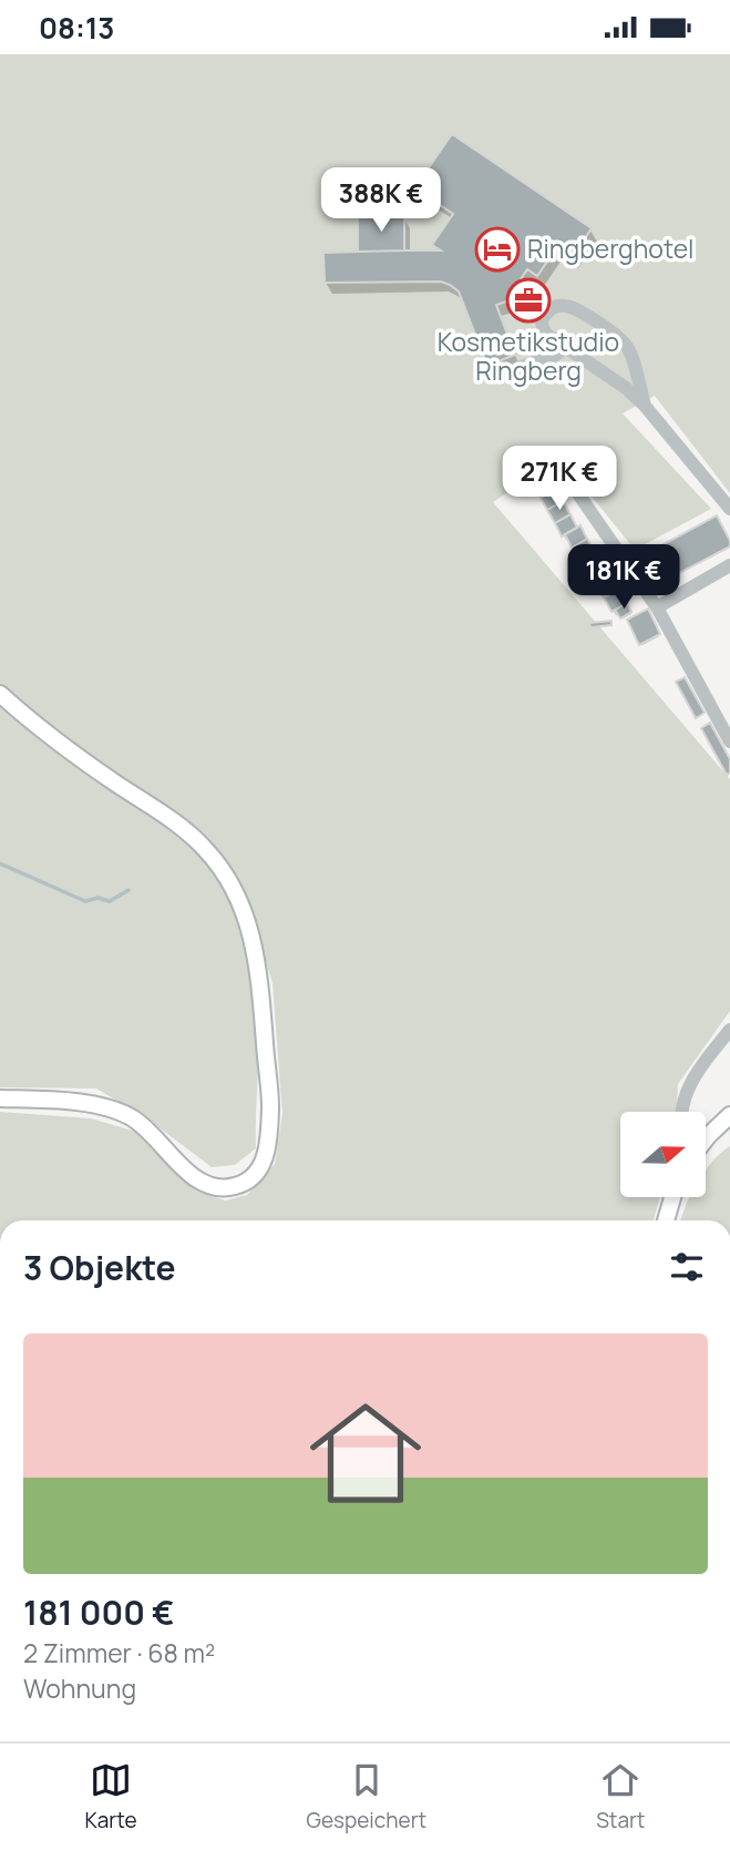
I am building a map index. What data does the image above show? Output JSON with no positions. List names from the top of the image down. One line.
{"places":{"hotel":["Ringberghotel"],"office":["Kosmetikstudio Ringberg"]},"north":"right","page":{"status":"08:13","price":["388K €","271K €","181K €"],"heading":"3 Objekte","list":[{"name":"181 000 €","note":"2 Zimmer · 68 m² · Wohnung"}],"tabs":["Karte","Gespeichert","Start"]}}
